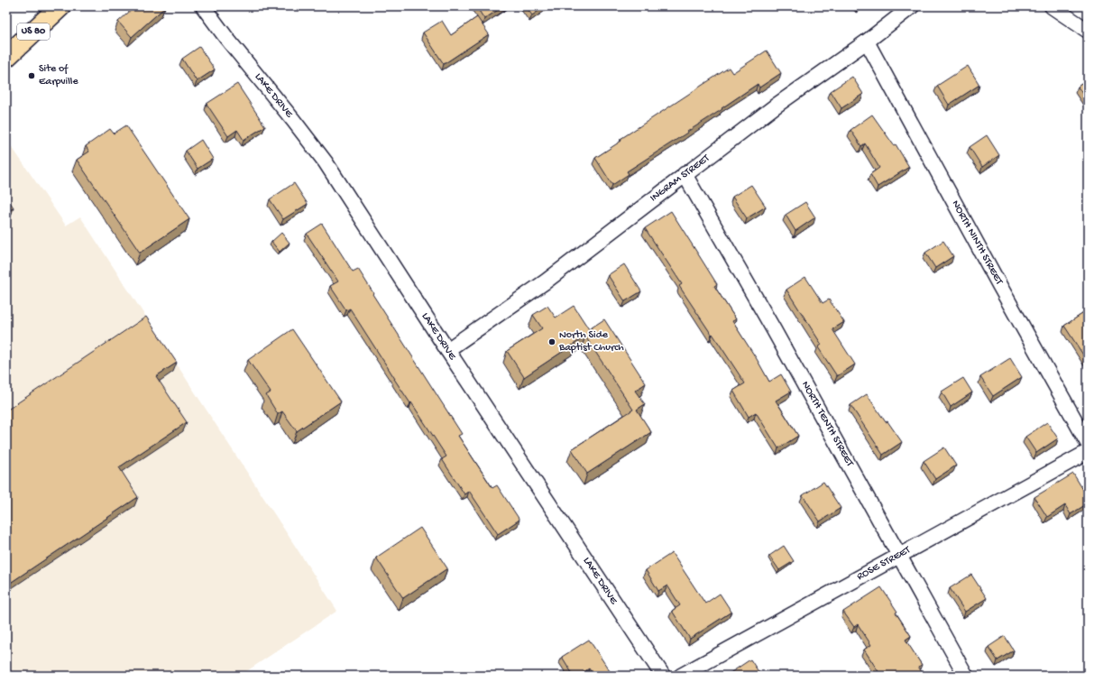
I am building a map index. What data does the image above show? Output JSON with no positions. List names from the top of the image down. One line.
{"streets":{"main road":["US 80"],"street":["LAKE DRIVE","INGRAM STREET","NORTH NINTH STREET","NORTH TENTH STREET","ROSE STREET"]},"crossings":[["LAKE DRIVE","INGRAM STREET"],["INGRAM STREET","NORTH NINTH STREET"],["INGRAM STREET","NORTH TENTH STREET"],["NORTH TENTH STREET","ROSE STREET"]],"places":["Site of Earpville","North Side Baptist Church"]}
